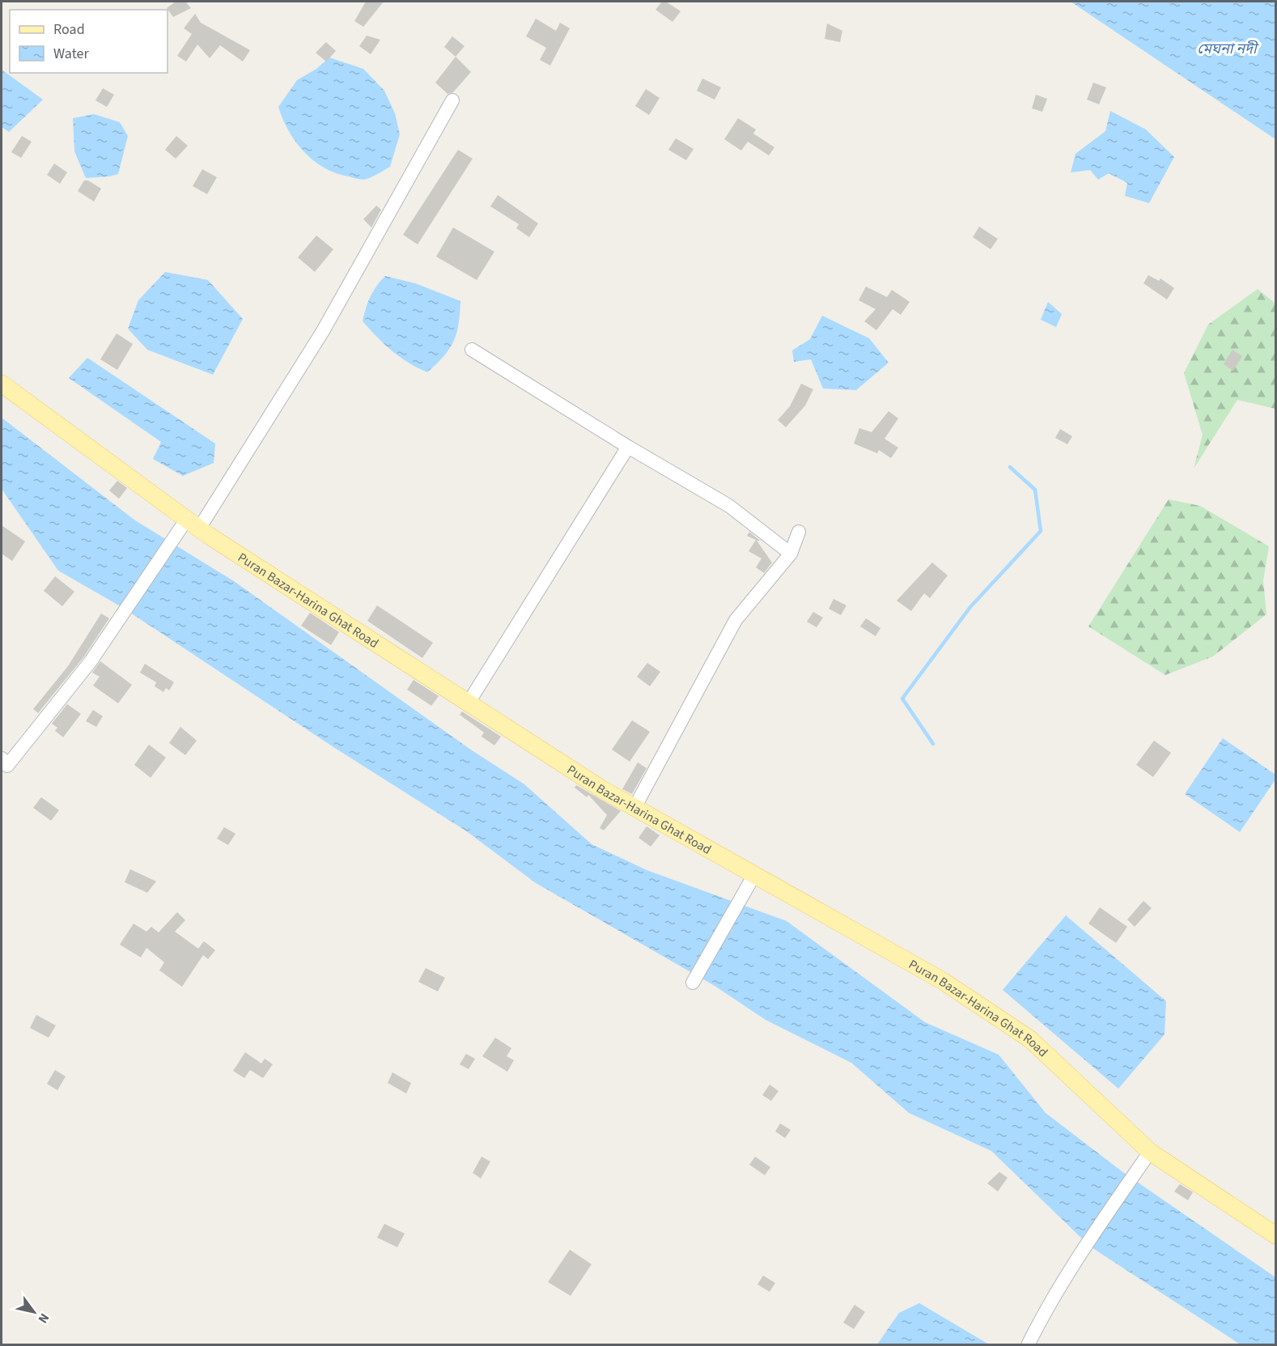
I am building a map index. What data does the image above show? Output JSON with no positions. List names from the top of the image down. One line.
{"streets":{"main road":["Puran Bazar-Harina Ghat Road"]},"water":["মেঘনা নদী"],"legend":["Road","Water"],"north":"bottom right"}
